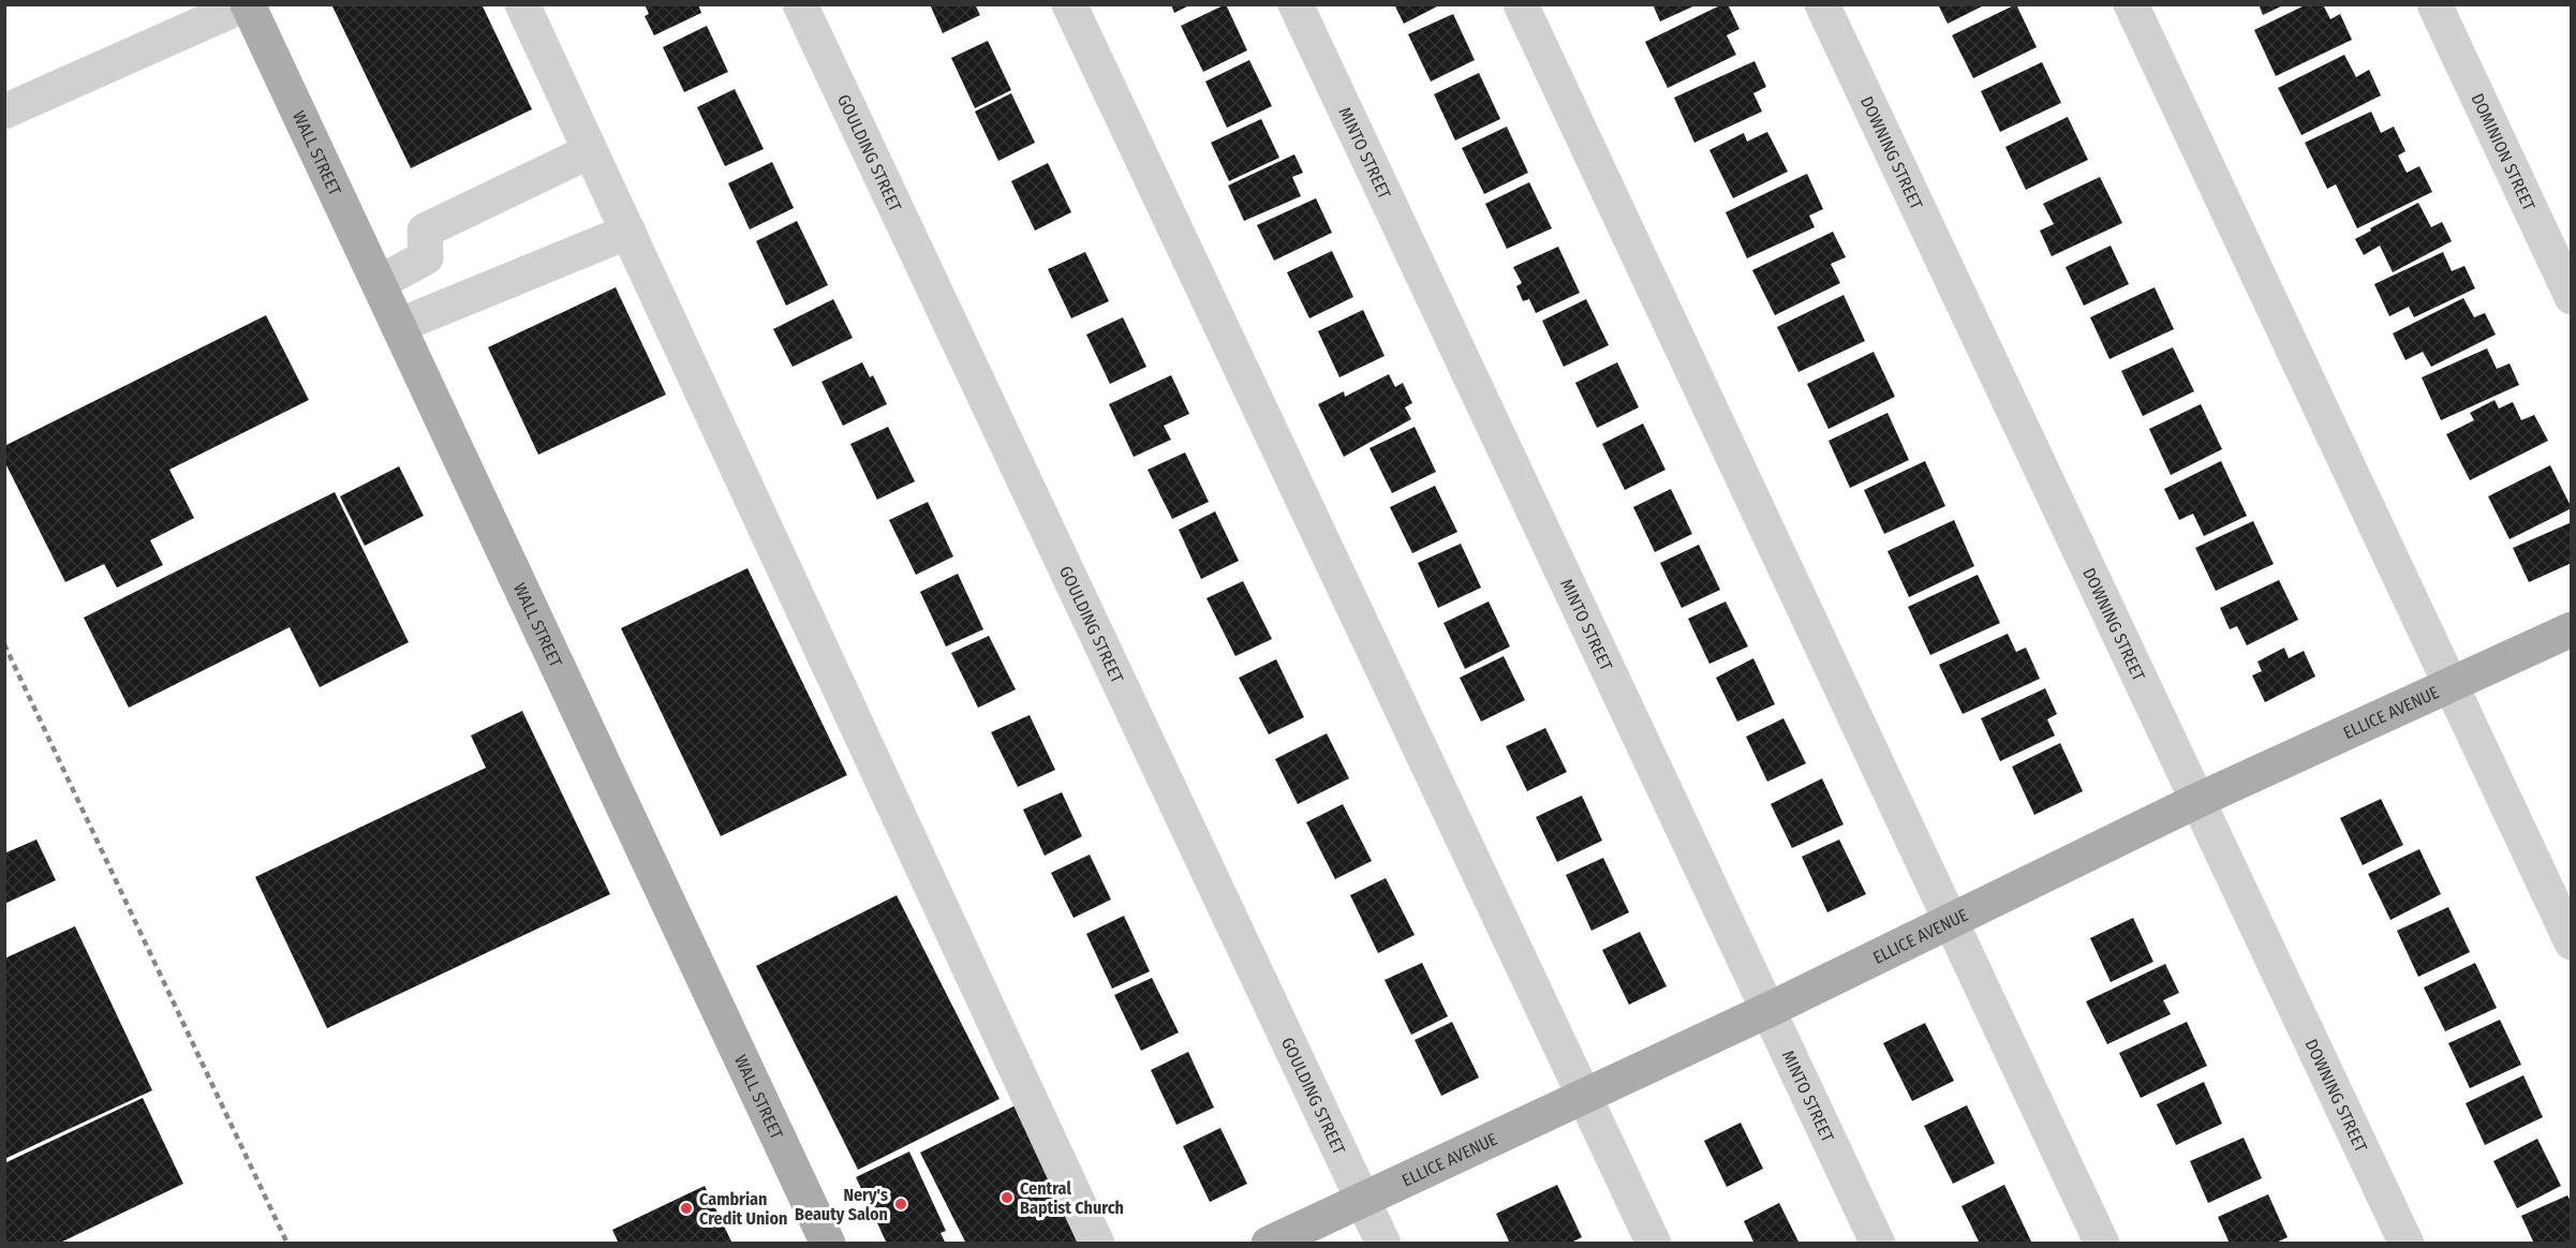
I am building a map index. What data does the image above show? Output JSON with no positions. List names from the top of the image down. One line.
{"streets":{"main road":["WALL STREET","ELLICE AVENUE"],"street":["DOMINION STREET","GOULDING STREET","MINTO STREET","DOWNING STREET"]},"crossings":[["GOULDING STREET","ELLICE AVENUE"],["MINTO STREET","ELLICE AVENUE"],["DOWNING STREET","ELLICE AVENUE"]],"places":["Central Baptist Church","Nery's Beauty Salon","Cambrian Credit Union"]}
